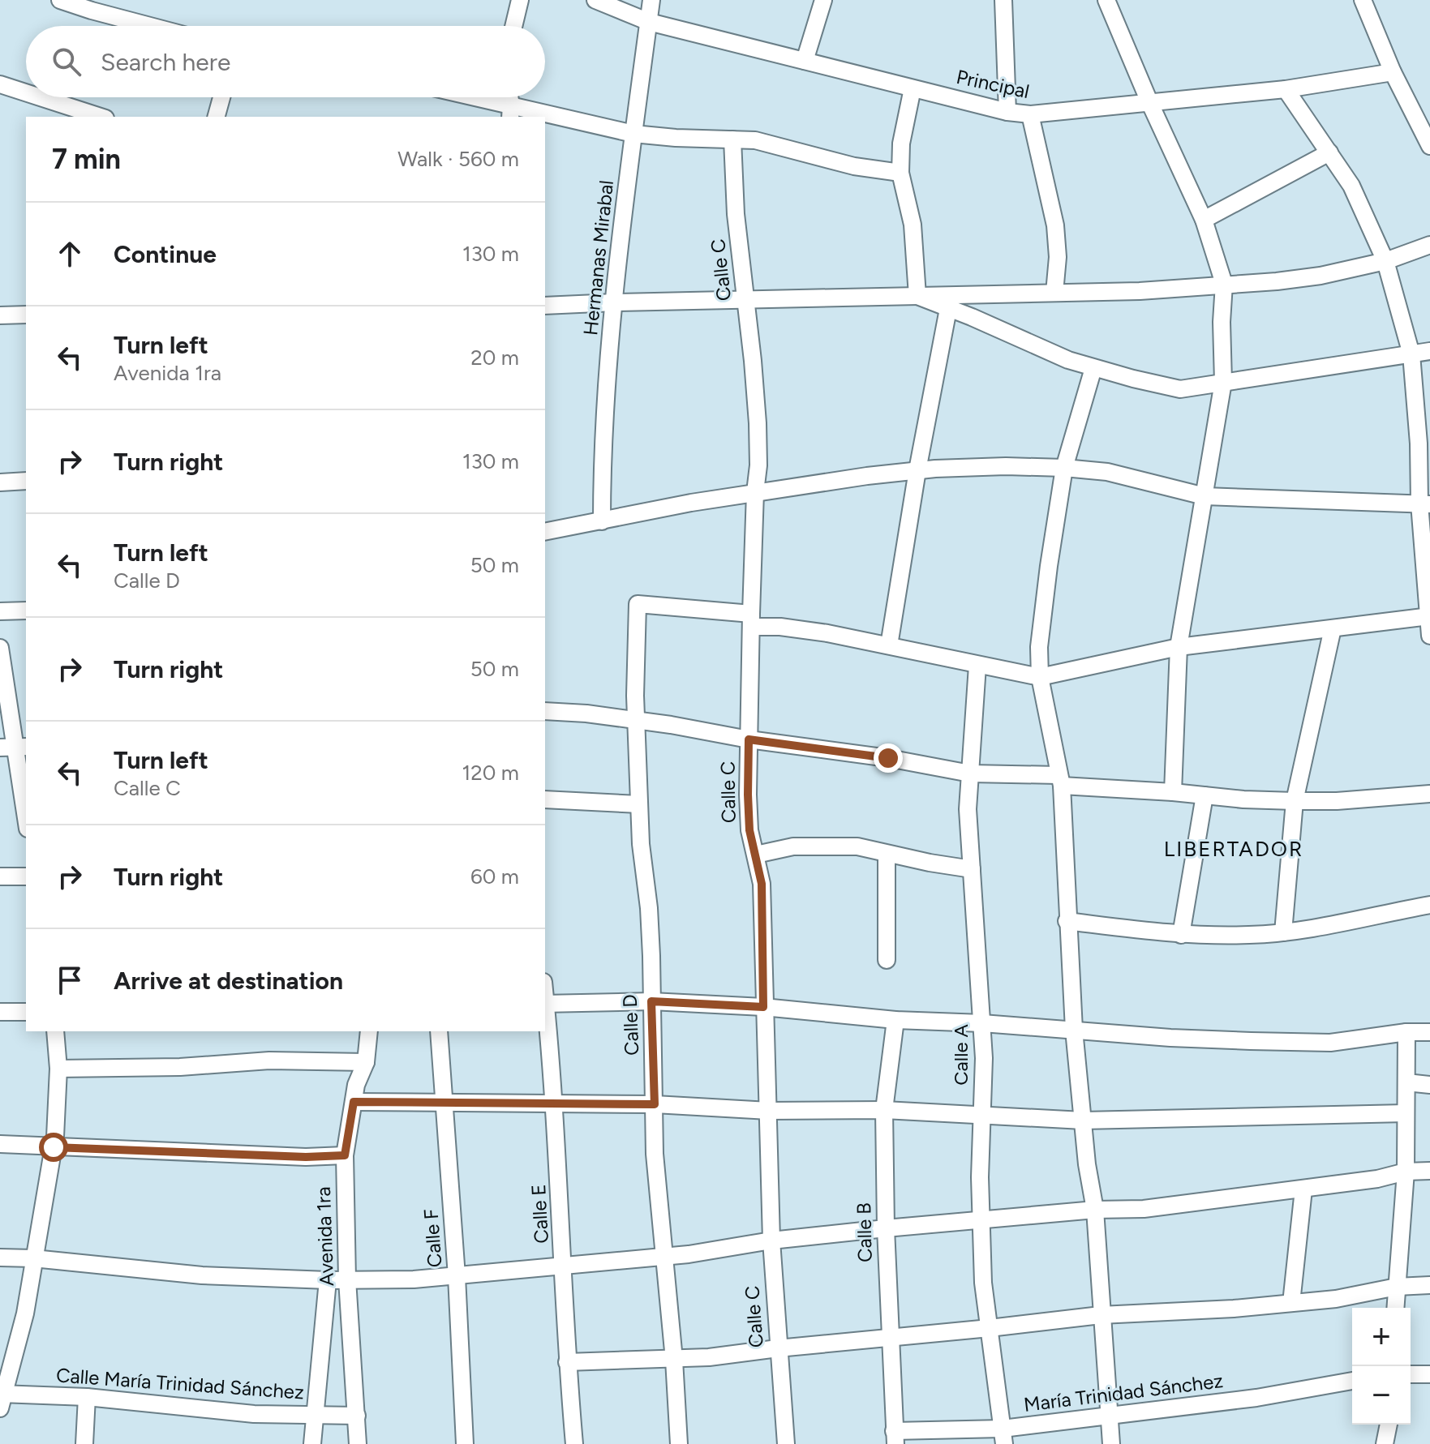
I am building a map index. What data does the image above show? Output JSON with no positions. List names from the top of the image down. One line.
{"streets":{"street":["Principal","Hermanas Mirabal","Calle C","Calle D","Calle A","Calle E","Calle B","Avenida 1ra","Calle F","Calle María Trinidad Sánchez","María Trinidad Sánchez"]},"crossings":[["Principal","Hermanas Mirabal"],["Calle C","Calle D"],["Calle A","María Trinidad Sánchez"],["Calle B","María Trinidad Sánchez"],["Avenida 1ra","Calle María Trinidad Sánchez"]],"districts":["LIBERTADOR"],"page":{"search":"Search here","heading":["7 min","Walk · 560 m"],"list":[["Continue","130 m"],["Turn left","Avenida 1ra","20 m"],["Turn right","130 m"],["Turn left","Calle D","50 m"],["Turn right","50 m"],["Turn left","Calle C","120 m"],["Turn right","60 m"],"Arrive at destination"],"map_buttons":["+","−"]}}
